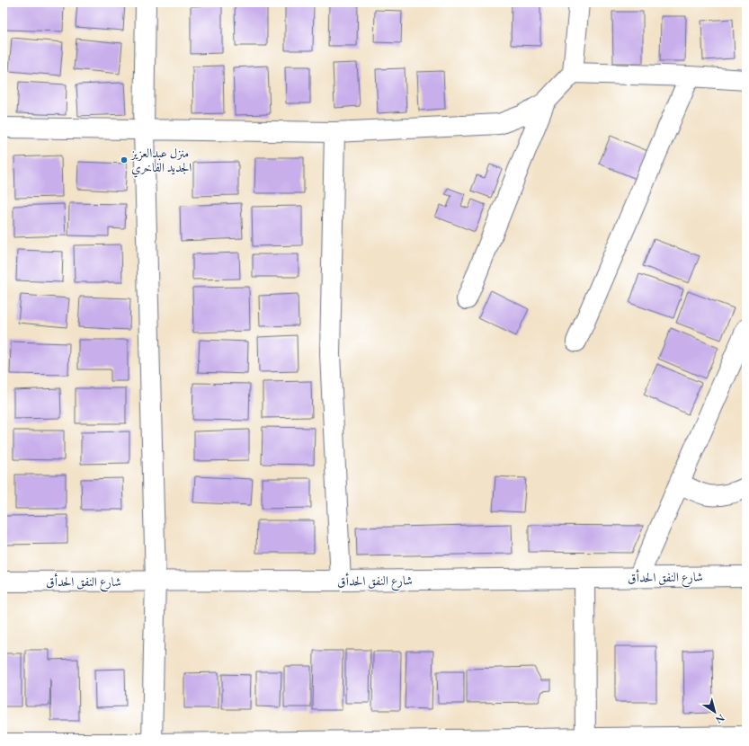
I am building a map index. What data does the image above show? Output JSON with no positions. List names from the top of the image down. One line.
{"streets":{"street":["شارع النفق الحدأق"]},"places":["منزل عبدالعزيز الجديد الفاخري"],"north":"bottom right"}
